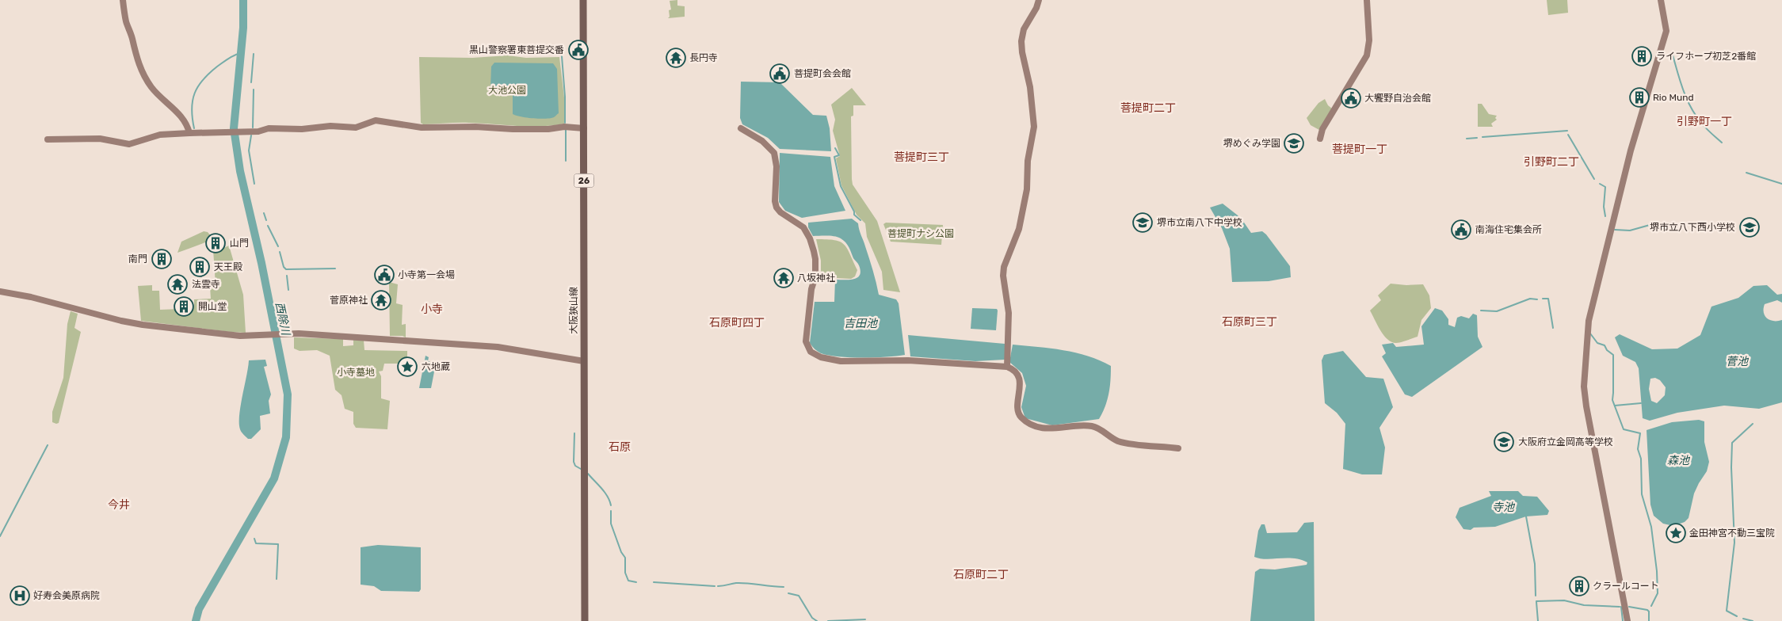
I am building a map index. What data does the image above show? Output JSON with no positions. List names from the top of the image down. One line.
{"streets":{"main road":["26","大阪狭山線"]},"districts":["菩提町二丁","引野町一丁","菩提町一丁","菩提町三丁","引野町二丁","小寺","石原町三丁","石原町四丁","石原","今井","石原町二丁"],"water":["西除川","吉田池","菅池","森池","寺池"],"parks":["大池公園","菩提町ナシ公園","小寺墓地"],"places":{"public building":["黒山警察署東菩提交番","菩提町会会館","大饗野自治会館","南海住宅集会所","小寺第一会場"],"building":["ライフホープ初芝2番館","Rio Mund","山門","南門","天王殿","開山堂","クラールコート"],"temple":["長円寺","八坂神社","法雲寺","菅原神社"],"school or university":["堺めぐみ学園","堺市立南八下中学校","堺市立八下西小学校","大阪府立金岡高等学校"],"place":["六地蔵","金田神宮不動三宝院"],"hospital":["好寿会美原病院"]}}
